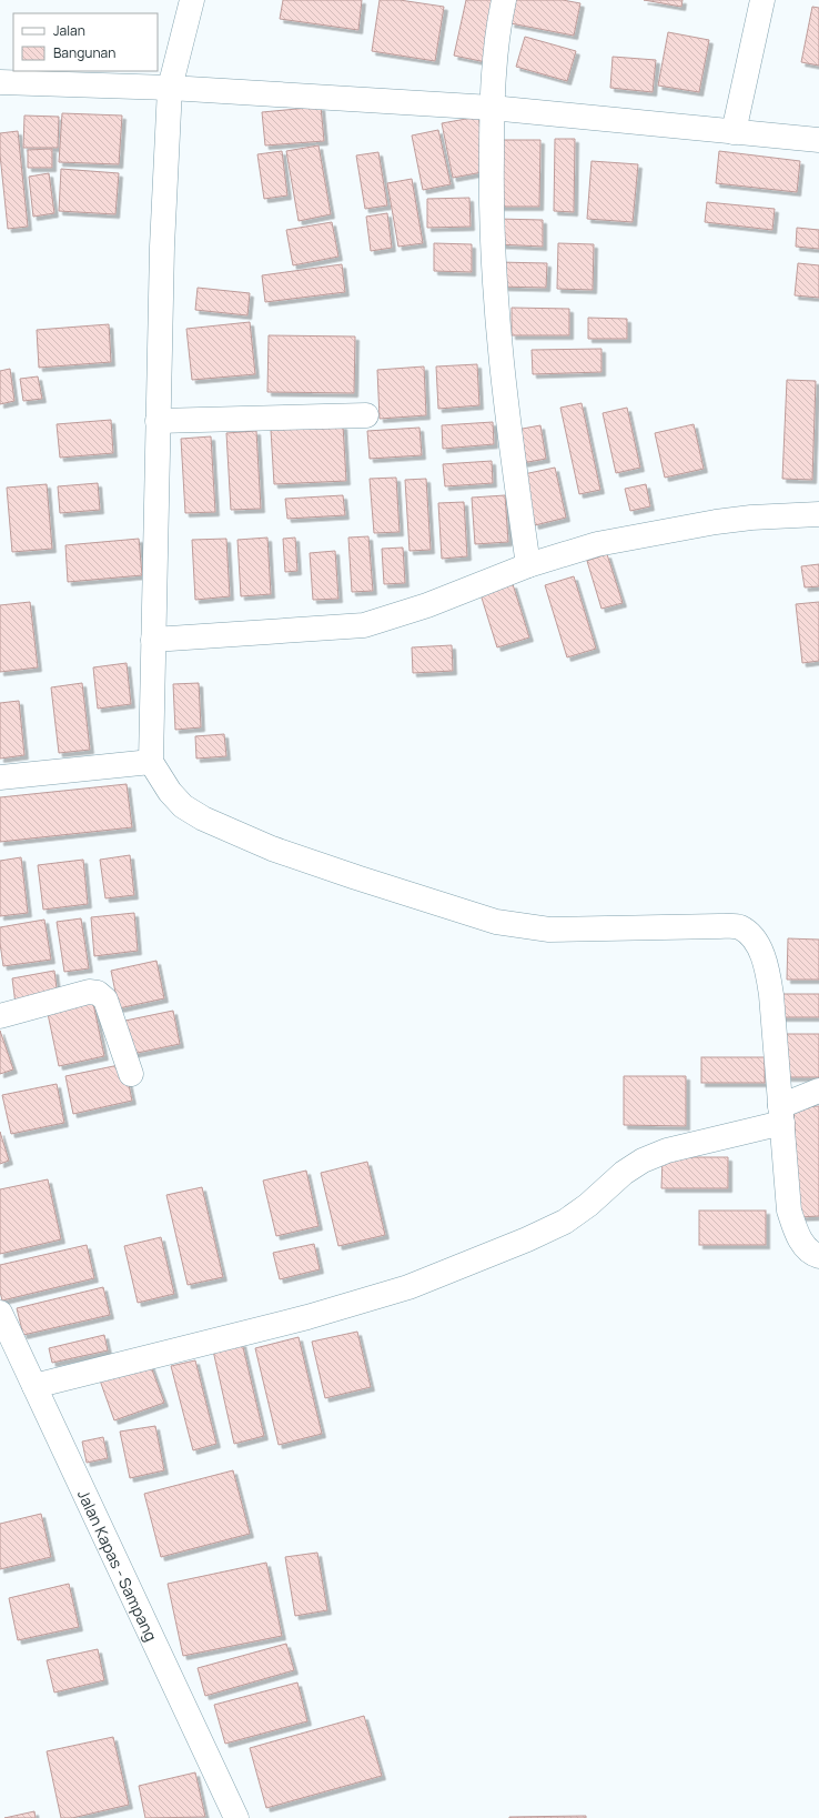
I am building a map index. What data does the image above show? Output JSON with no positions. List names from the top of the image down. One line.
{"streets":{"street":["Jalan Kapas - Sampang"]},"legend":["Jalan","Bangunan"]}
